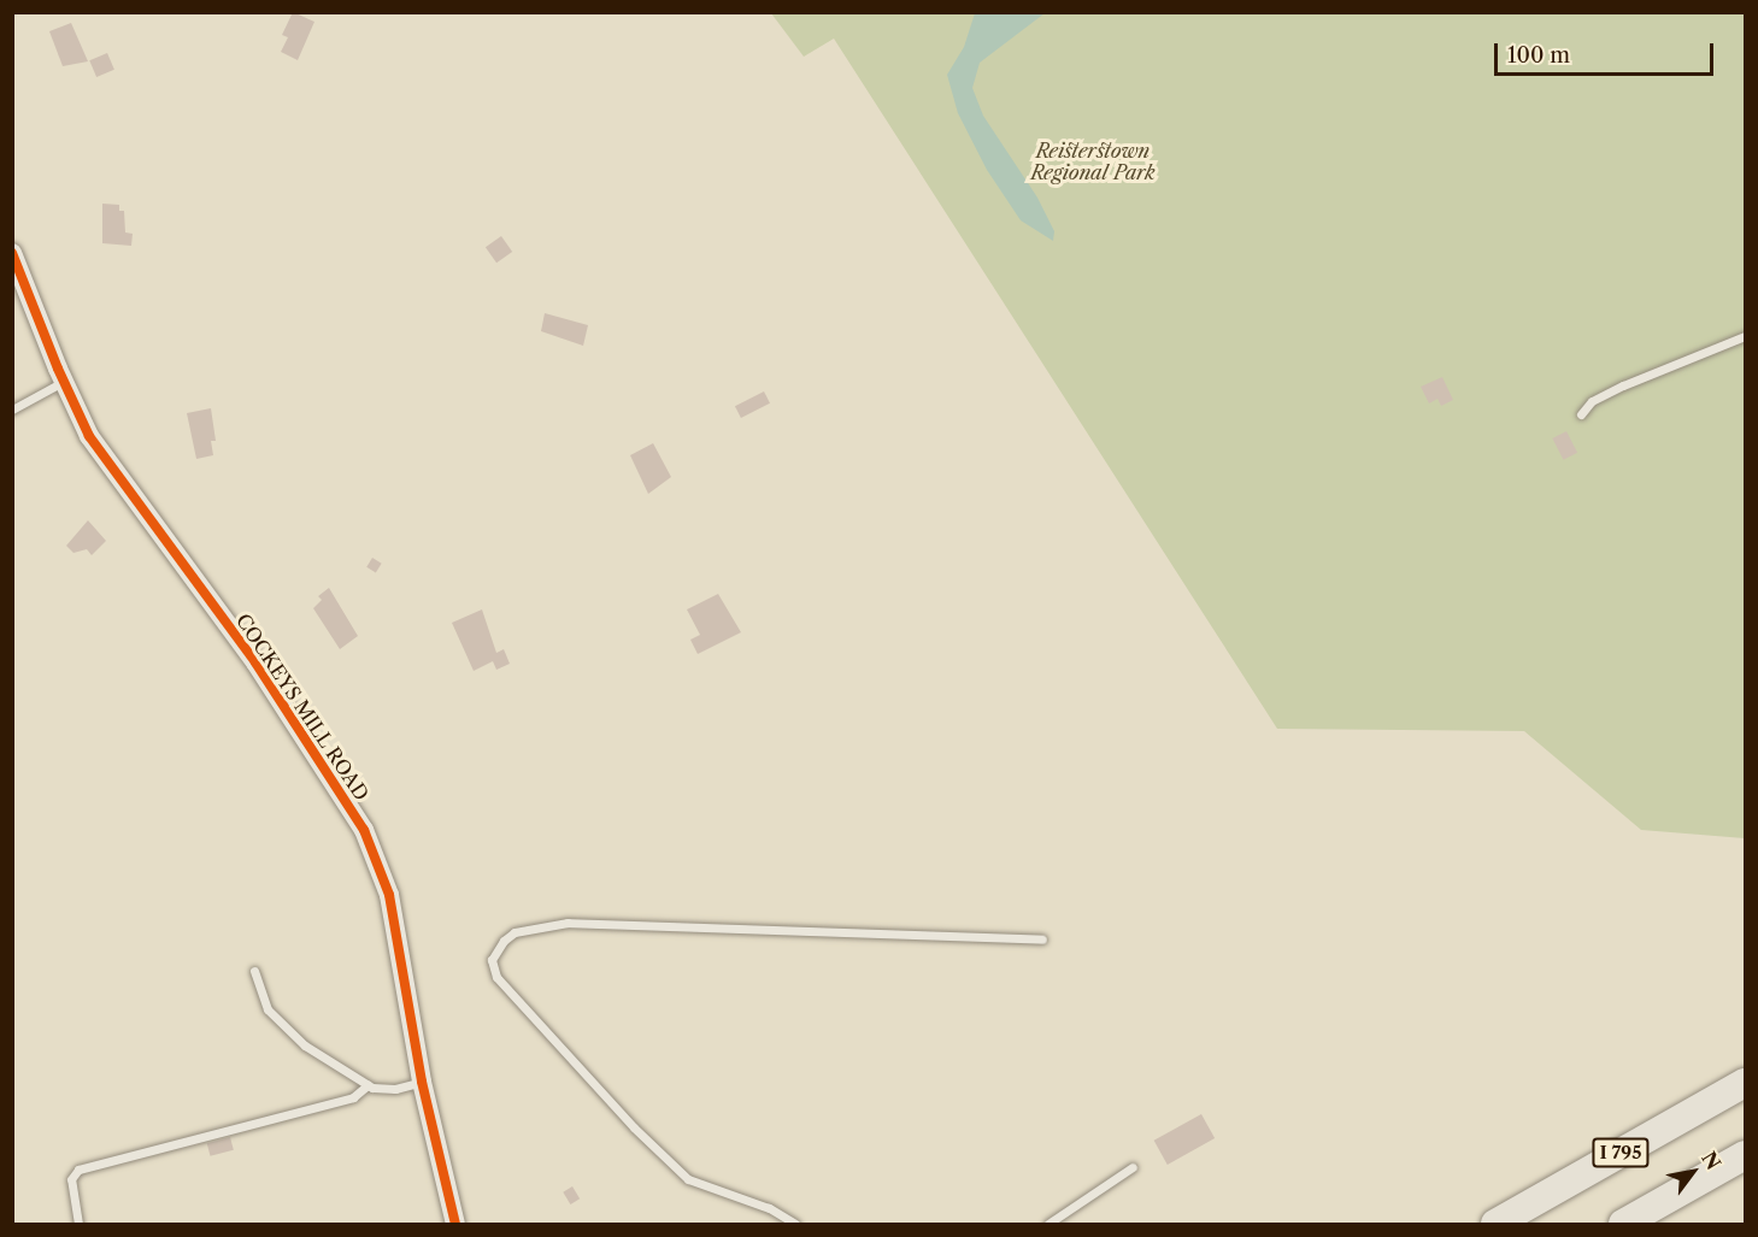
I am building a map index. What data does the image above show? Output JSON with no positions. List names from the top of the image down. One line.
{"streets":{"highway":["I 795"],"street":["COCKEYS MILL ROAD"]},"parks":["Reisterstown Regional Park"],"scale_bar":"100 m","north":"top right"}
